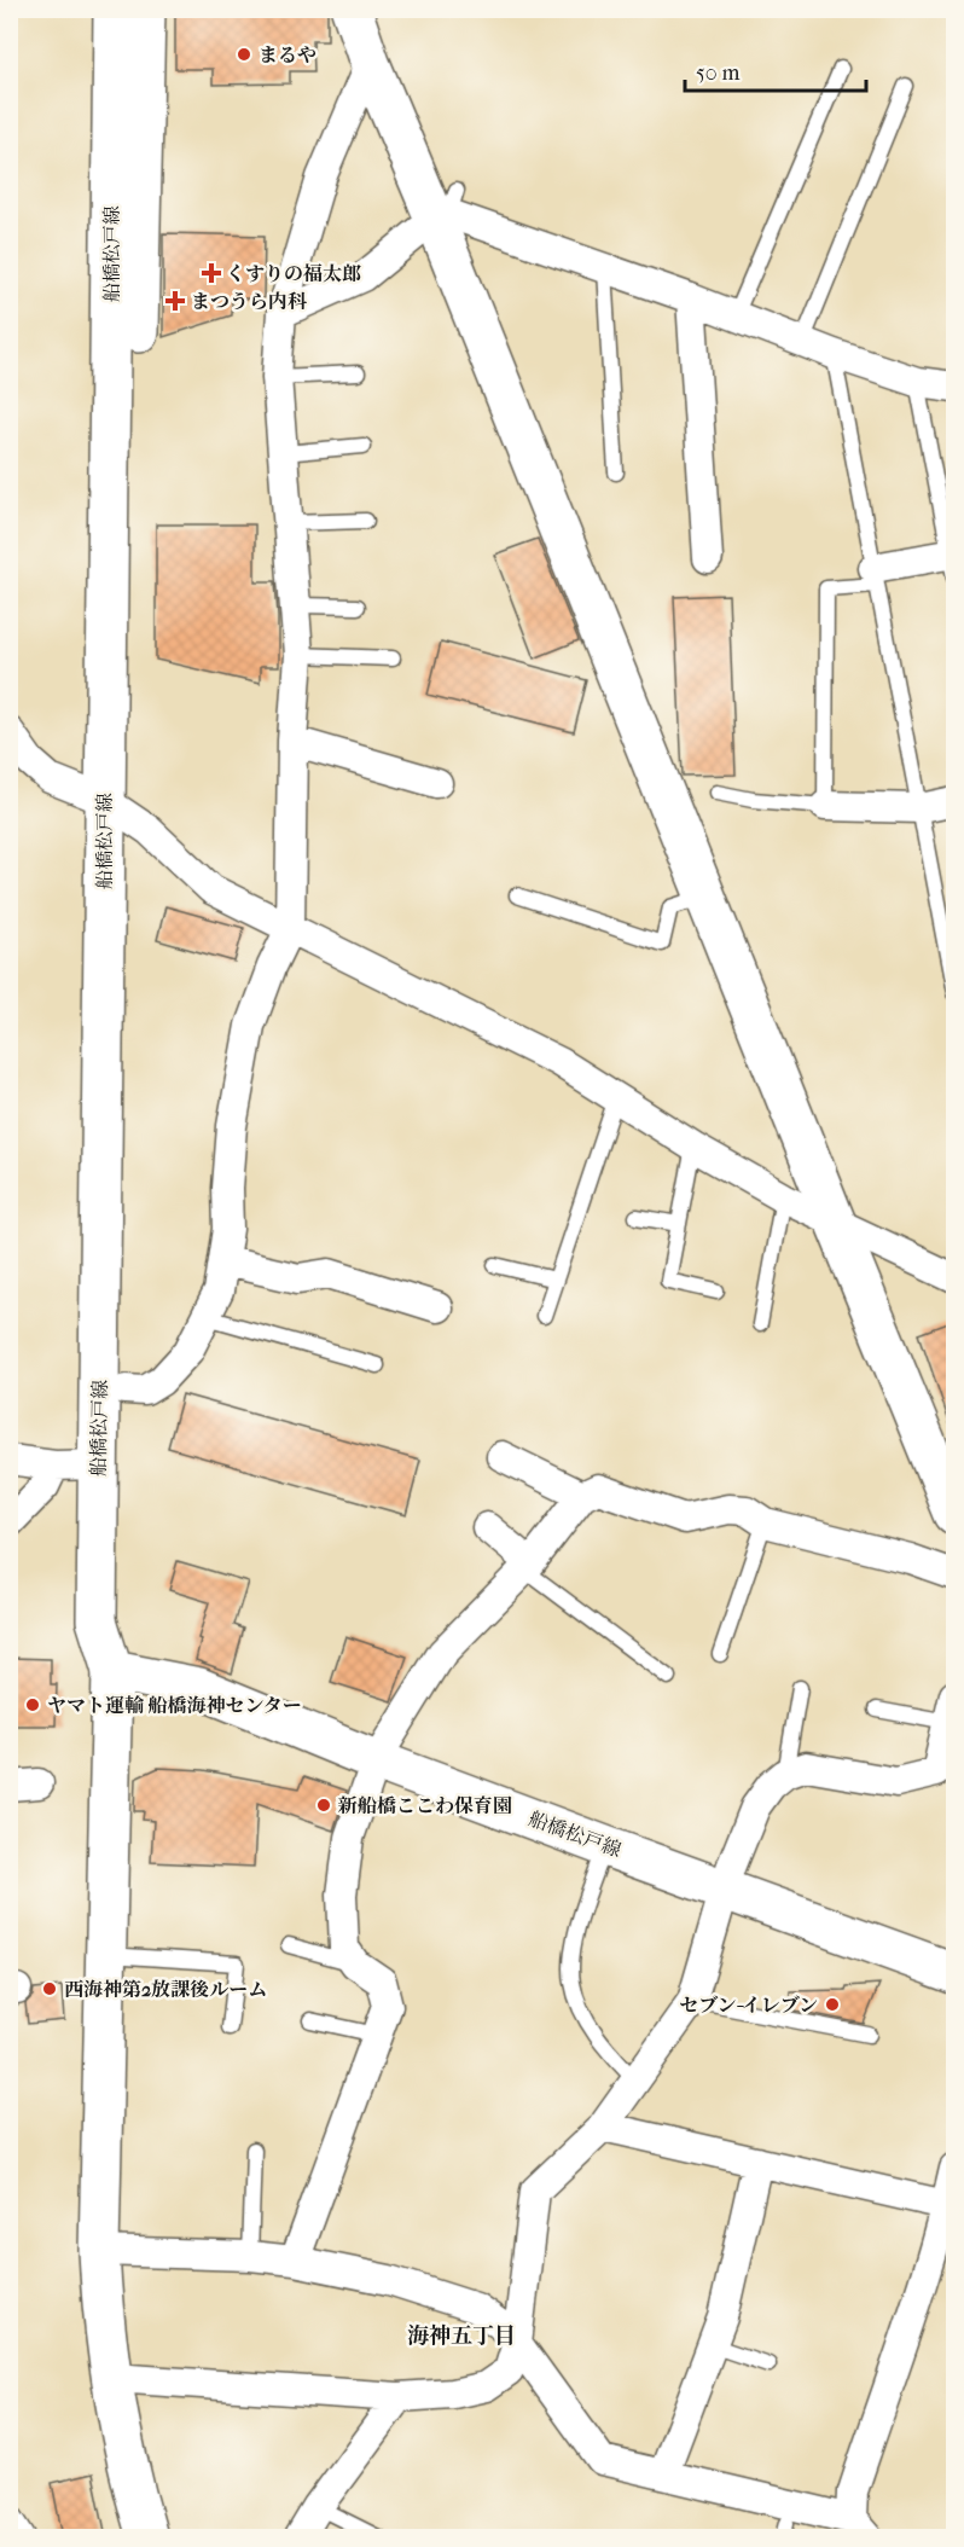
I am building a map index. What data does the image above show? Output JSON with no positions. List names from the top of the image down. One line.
{"streets":{"main road":["船橋松戸線"]},"districts":["海神五丁目"],"places":{"other":["まるや","ヤマト運輸 船橋海神センター","新船橋ここわ保育園","西海神第2放課後ルーム","セブン-イレブン"],"health":["くすりの福太郎","まつうら内科"]},"scale_bar":"50 m"}
